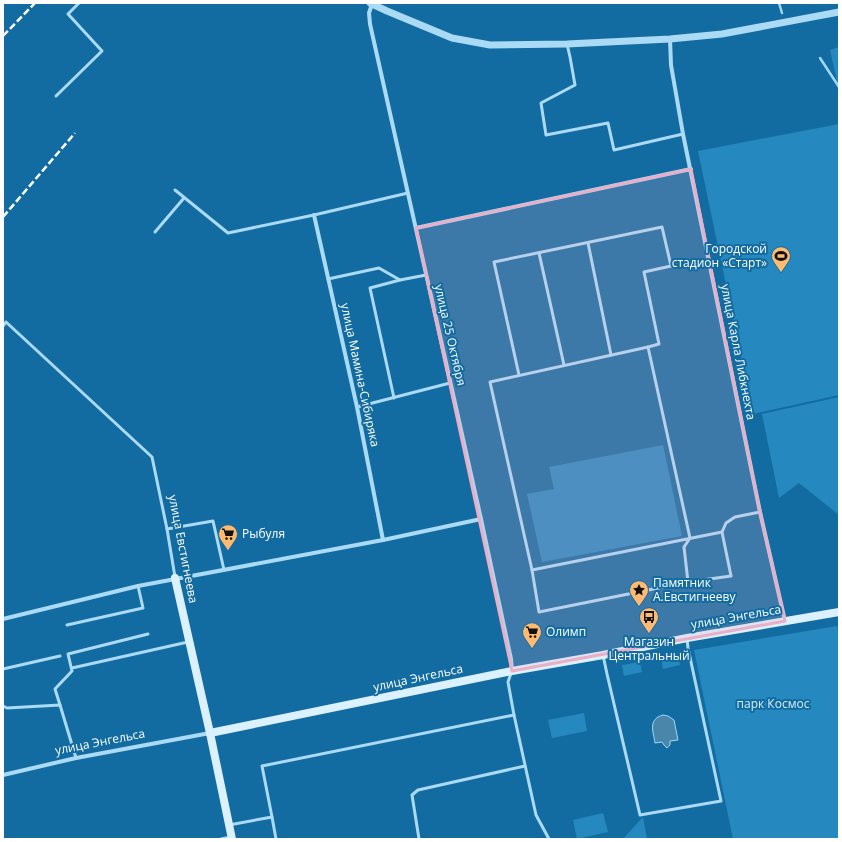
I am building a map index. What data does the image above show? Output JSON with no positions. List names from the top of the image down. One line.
{"streets":{"main road":["улица Евстигнеева","улица Энгельса"],"street":["улица 25 Октября","улица Карла Либкнехта","улица Мамина-Сибиряка"]},"crossings":[["улица 25 Октября","улица Энгельса"],["улица Карла Либкнехта","улица Энгельса"],["улица Евстигнеева","улица Энгельса"]],"parks":["парк Космос"],"places":{"sports":["Городской стадион «Старт»"],"supermarket":["Рыбуля","Олимп"],"place":["Памятник А.Евстигнееву"],"bus stop":["Магазин Центральный"]}}
